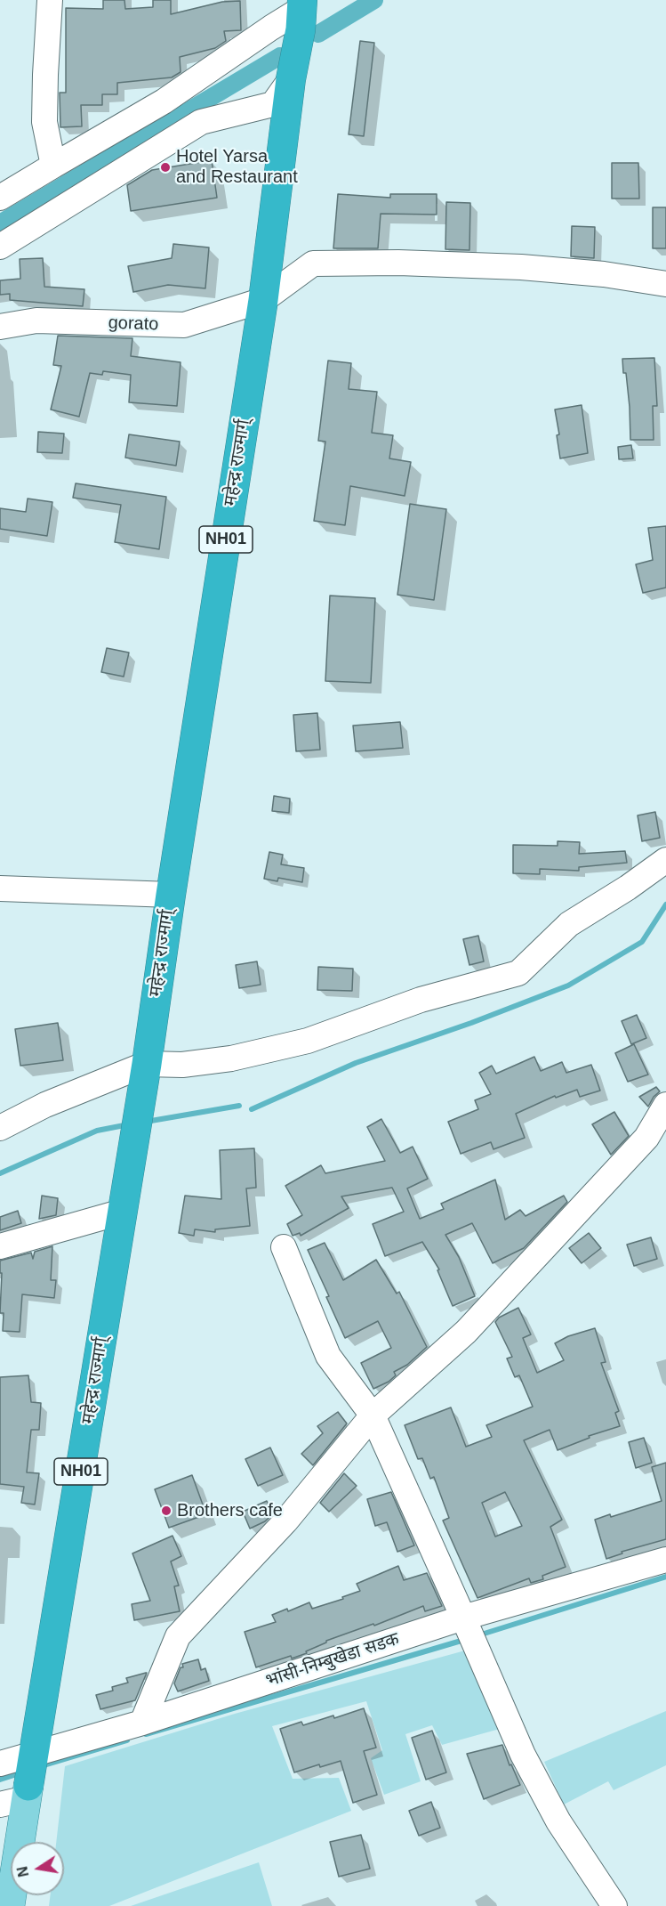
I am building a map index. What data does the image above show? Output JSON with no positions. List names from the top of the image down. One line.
{"streets":{"highway":["महेन्द्र राज्मार्ग्","NH01"],"street":["gorato","भांसी-निम्बुखेडा सडक"]},"crossings":[["gorato","महेन्द्र राज्मार्ग्"],["महेन्द्र राज्मार्ग्","भांसी-निम्बुखेडा सडक"]],"places":["Hotel Yarsa and Restaurant","Brothers cafe"],"north":"left"}
